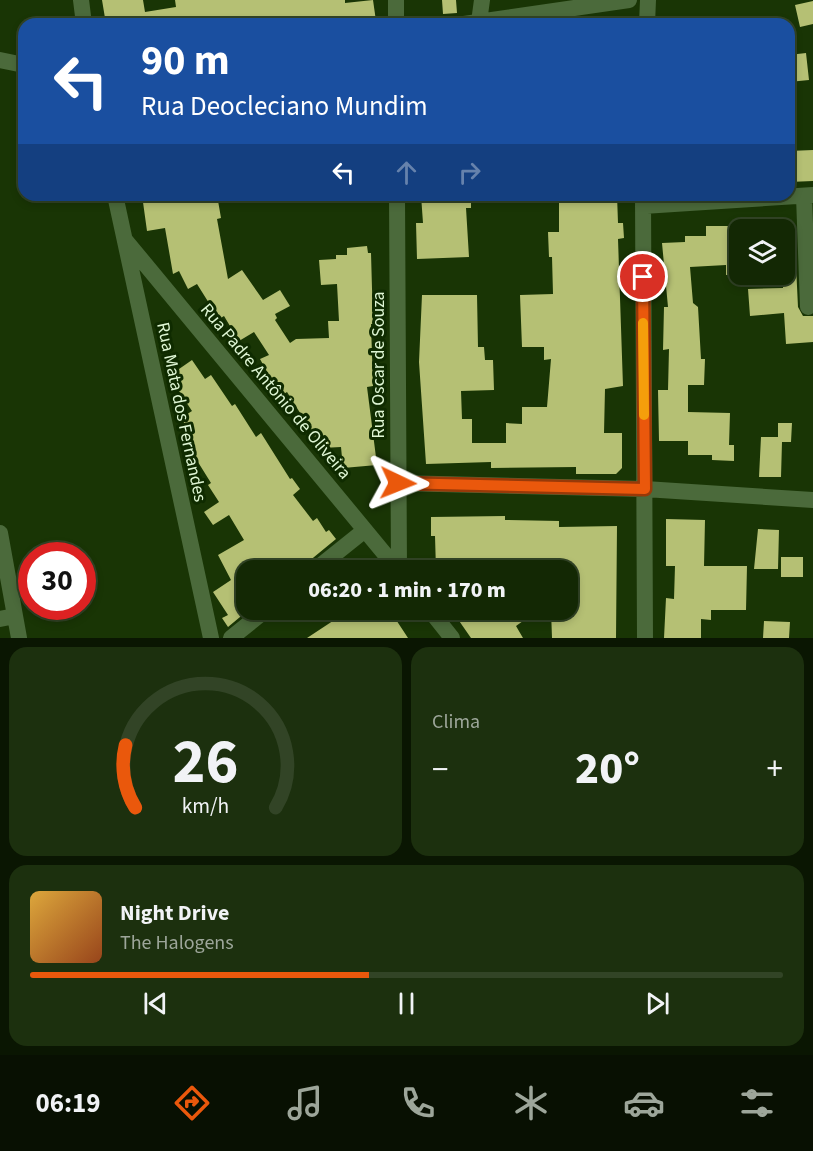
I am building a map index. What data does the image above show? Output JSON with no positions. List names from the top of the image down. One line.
{"streets":{"street":["Rua Oscar de Souza","Rua Padre Antônio de Oliveira","Rua Mata dos Fernandes"]},"crossings":[["Rua Padre Antônio de Oliveira","Rua Mata dos Fernandes"]],"page":{"turn":["90 m","Rua Deocleciano Mundim"],"limit":"30","trip":"06:20 · 1 min · 170 m","tile":"Clima","heat":["−","20°","+"],"song":["Night Drive","The Halogens"],"tabs":"06:19","gauge":["26","km/h"]}}
